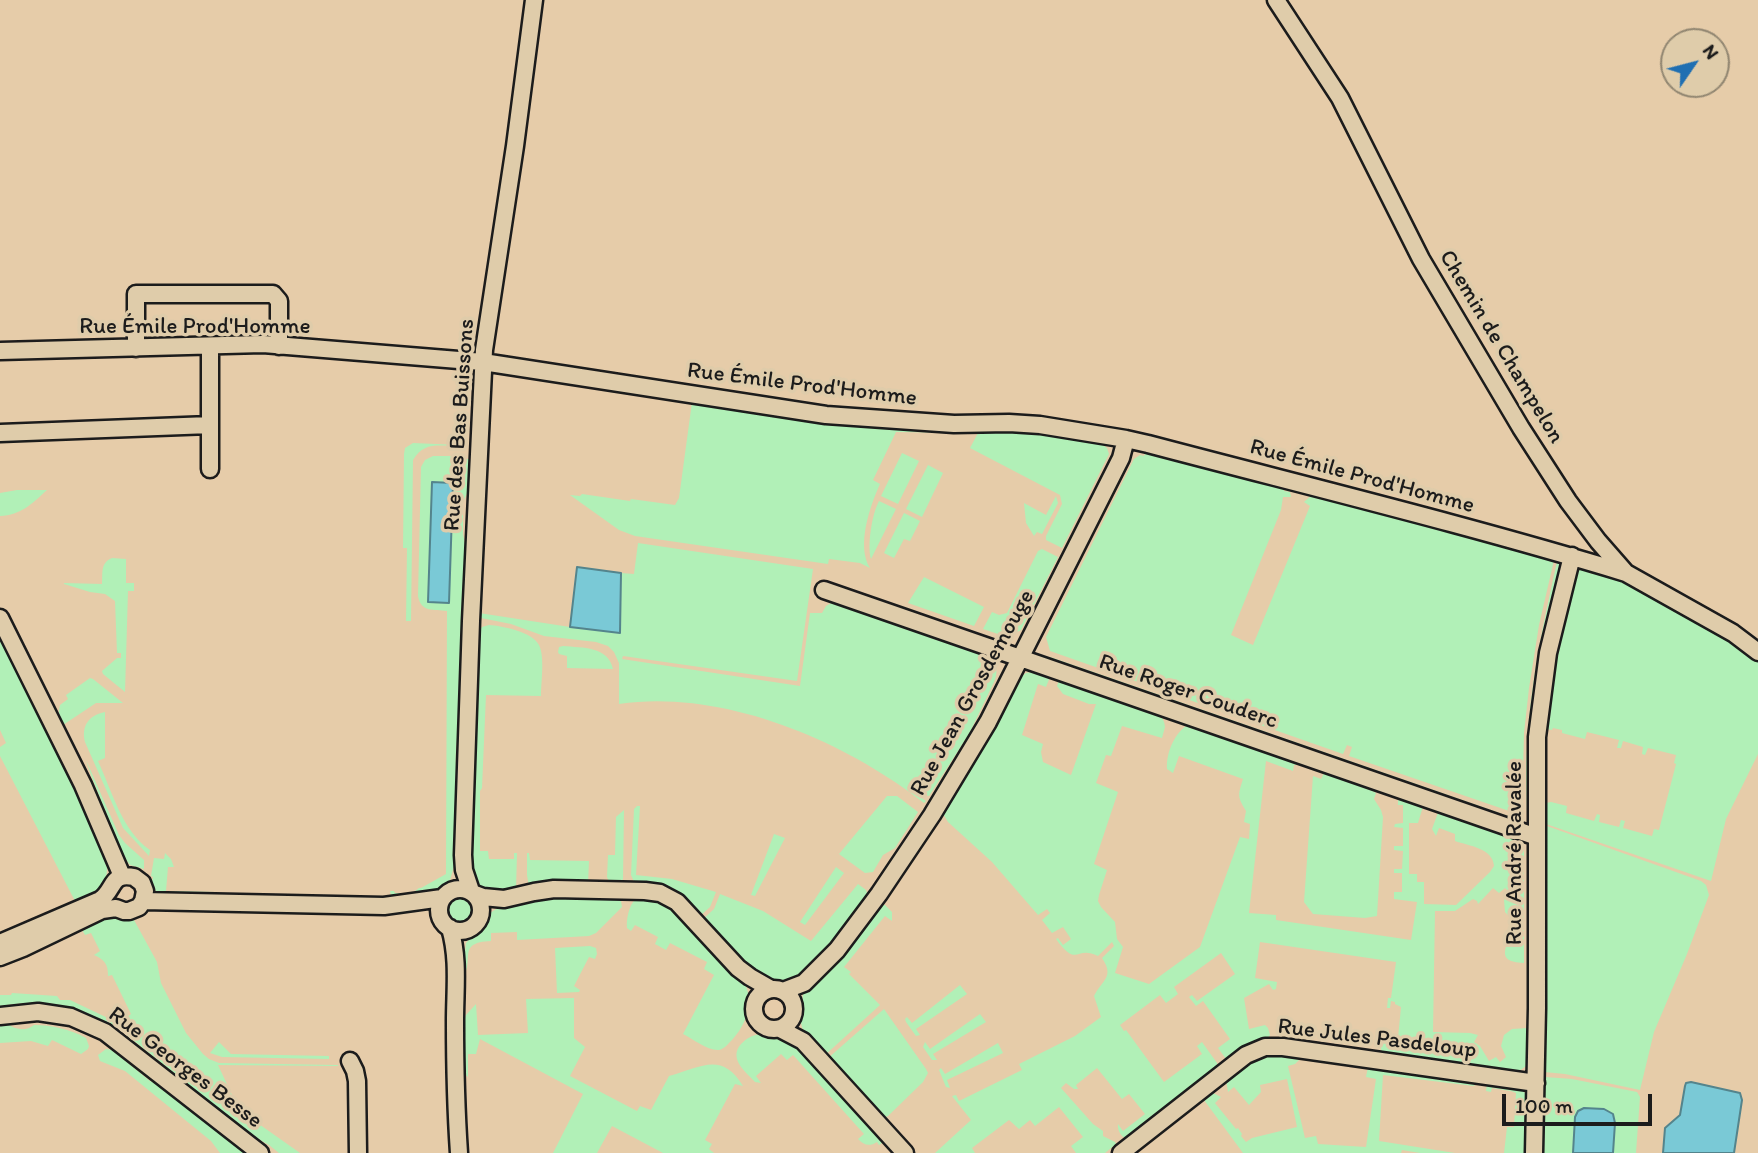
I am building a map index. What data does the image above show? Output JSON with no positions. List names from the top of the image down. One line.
{"streets":{"street":["Rue Émile Prod'Homme","Chemin de Champelon","Rue des Bas Buissons","Rue Roger Couderc","Rue Jean Grosdemouge","Rue André Ravalée","Rue Jules Pasdeloup","Rue Georges Besse"]},"crossings":[["Rue Émile Prod'Homme","Chemin de Champelon"],["Rue Émile Prod'Homme","Rue des Bas Buissons"],["Rue Émile Prod'Homme","Rue Jean Grosdemouge"],["Rue Émile Prod'Homme","Rue André Ravalée"],["Rue Roger Couderc","Rue Jean Grosdemouge"],["Rue Roger Couderc","Rue André Ravalée"],["Rue André Ravalée","Rue Jules Pasdeloup"]],"scale_bar":"100 m","north":"top right"}
